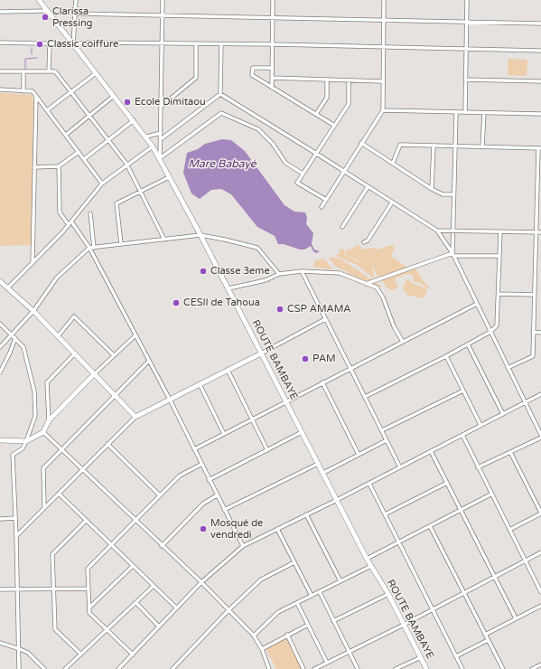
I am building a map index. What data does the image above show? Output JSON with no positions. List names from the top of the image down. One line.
{"streets":{"street":["ROUTE BAMBAYE"]},"water":["Mare Babayé"],"places":["Clarissa Pressing","Classic coiffure","Ecole Dimitaou","Classe 3eme","CESII de Tahoua","CSP AMAMA","PAM","Mosqué de vendredi"]}
